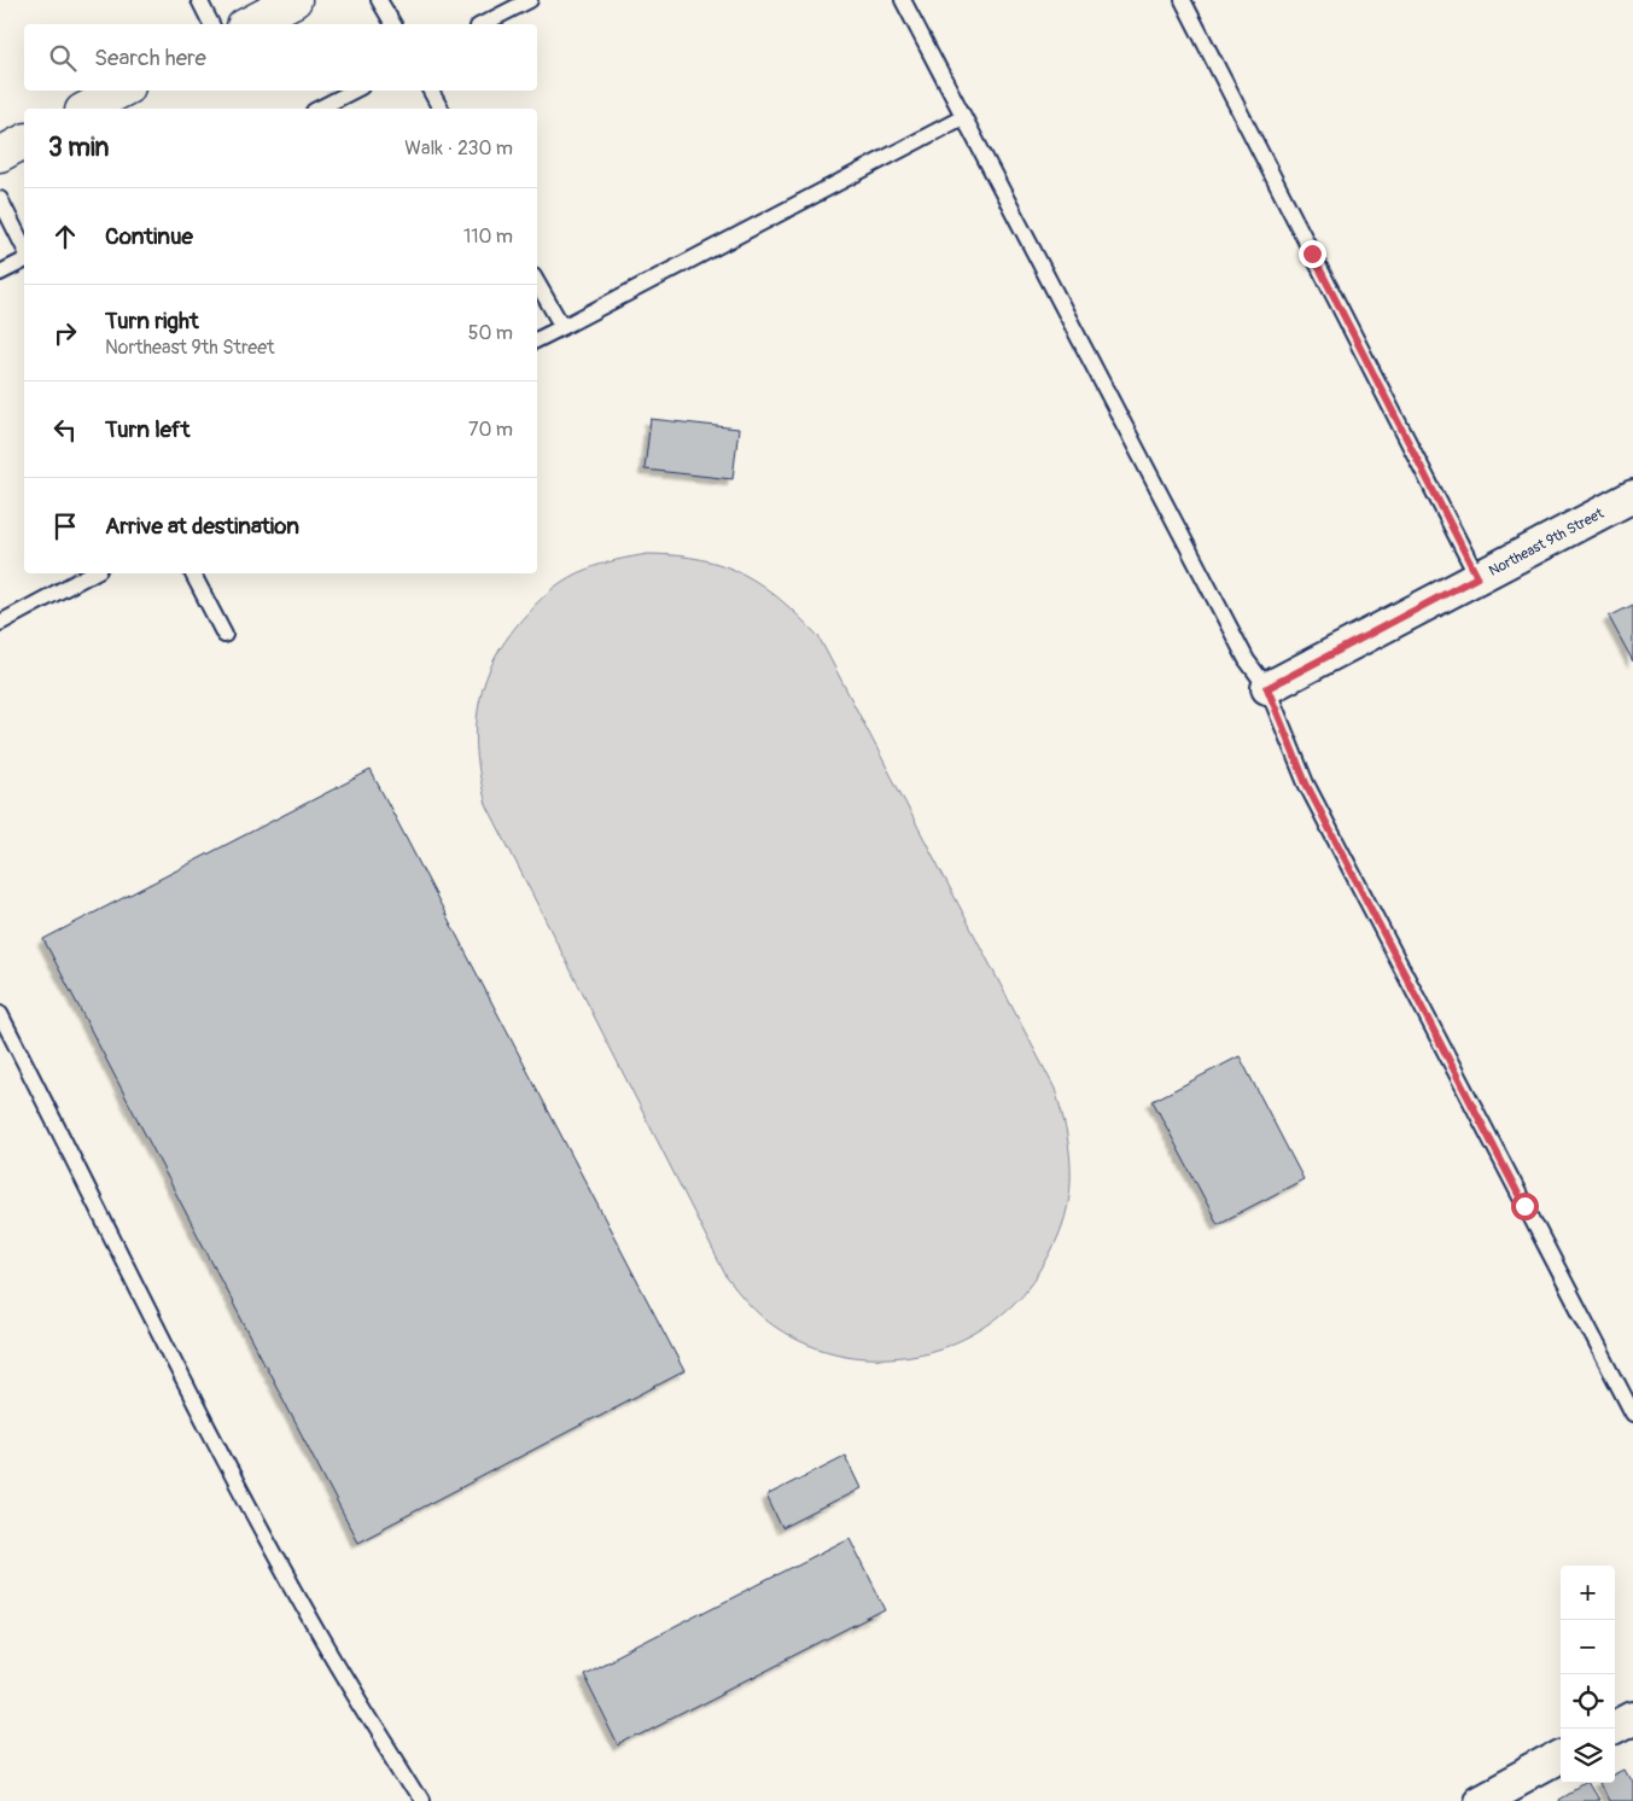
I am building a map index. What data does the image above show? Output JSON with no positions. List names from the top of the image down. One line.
{"streets":{"street":["Northeast 9th Street"]},"page":{"search":"Search here","heading":["3 min","Walk · 230 m"],"list":[["Continue","110 m"],["Turn right","Northeast 9th Street","50 m"],["Turn left","70 m"],"Arrive at destination"],"map_buttons":["+","−"]}}
